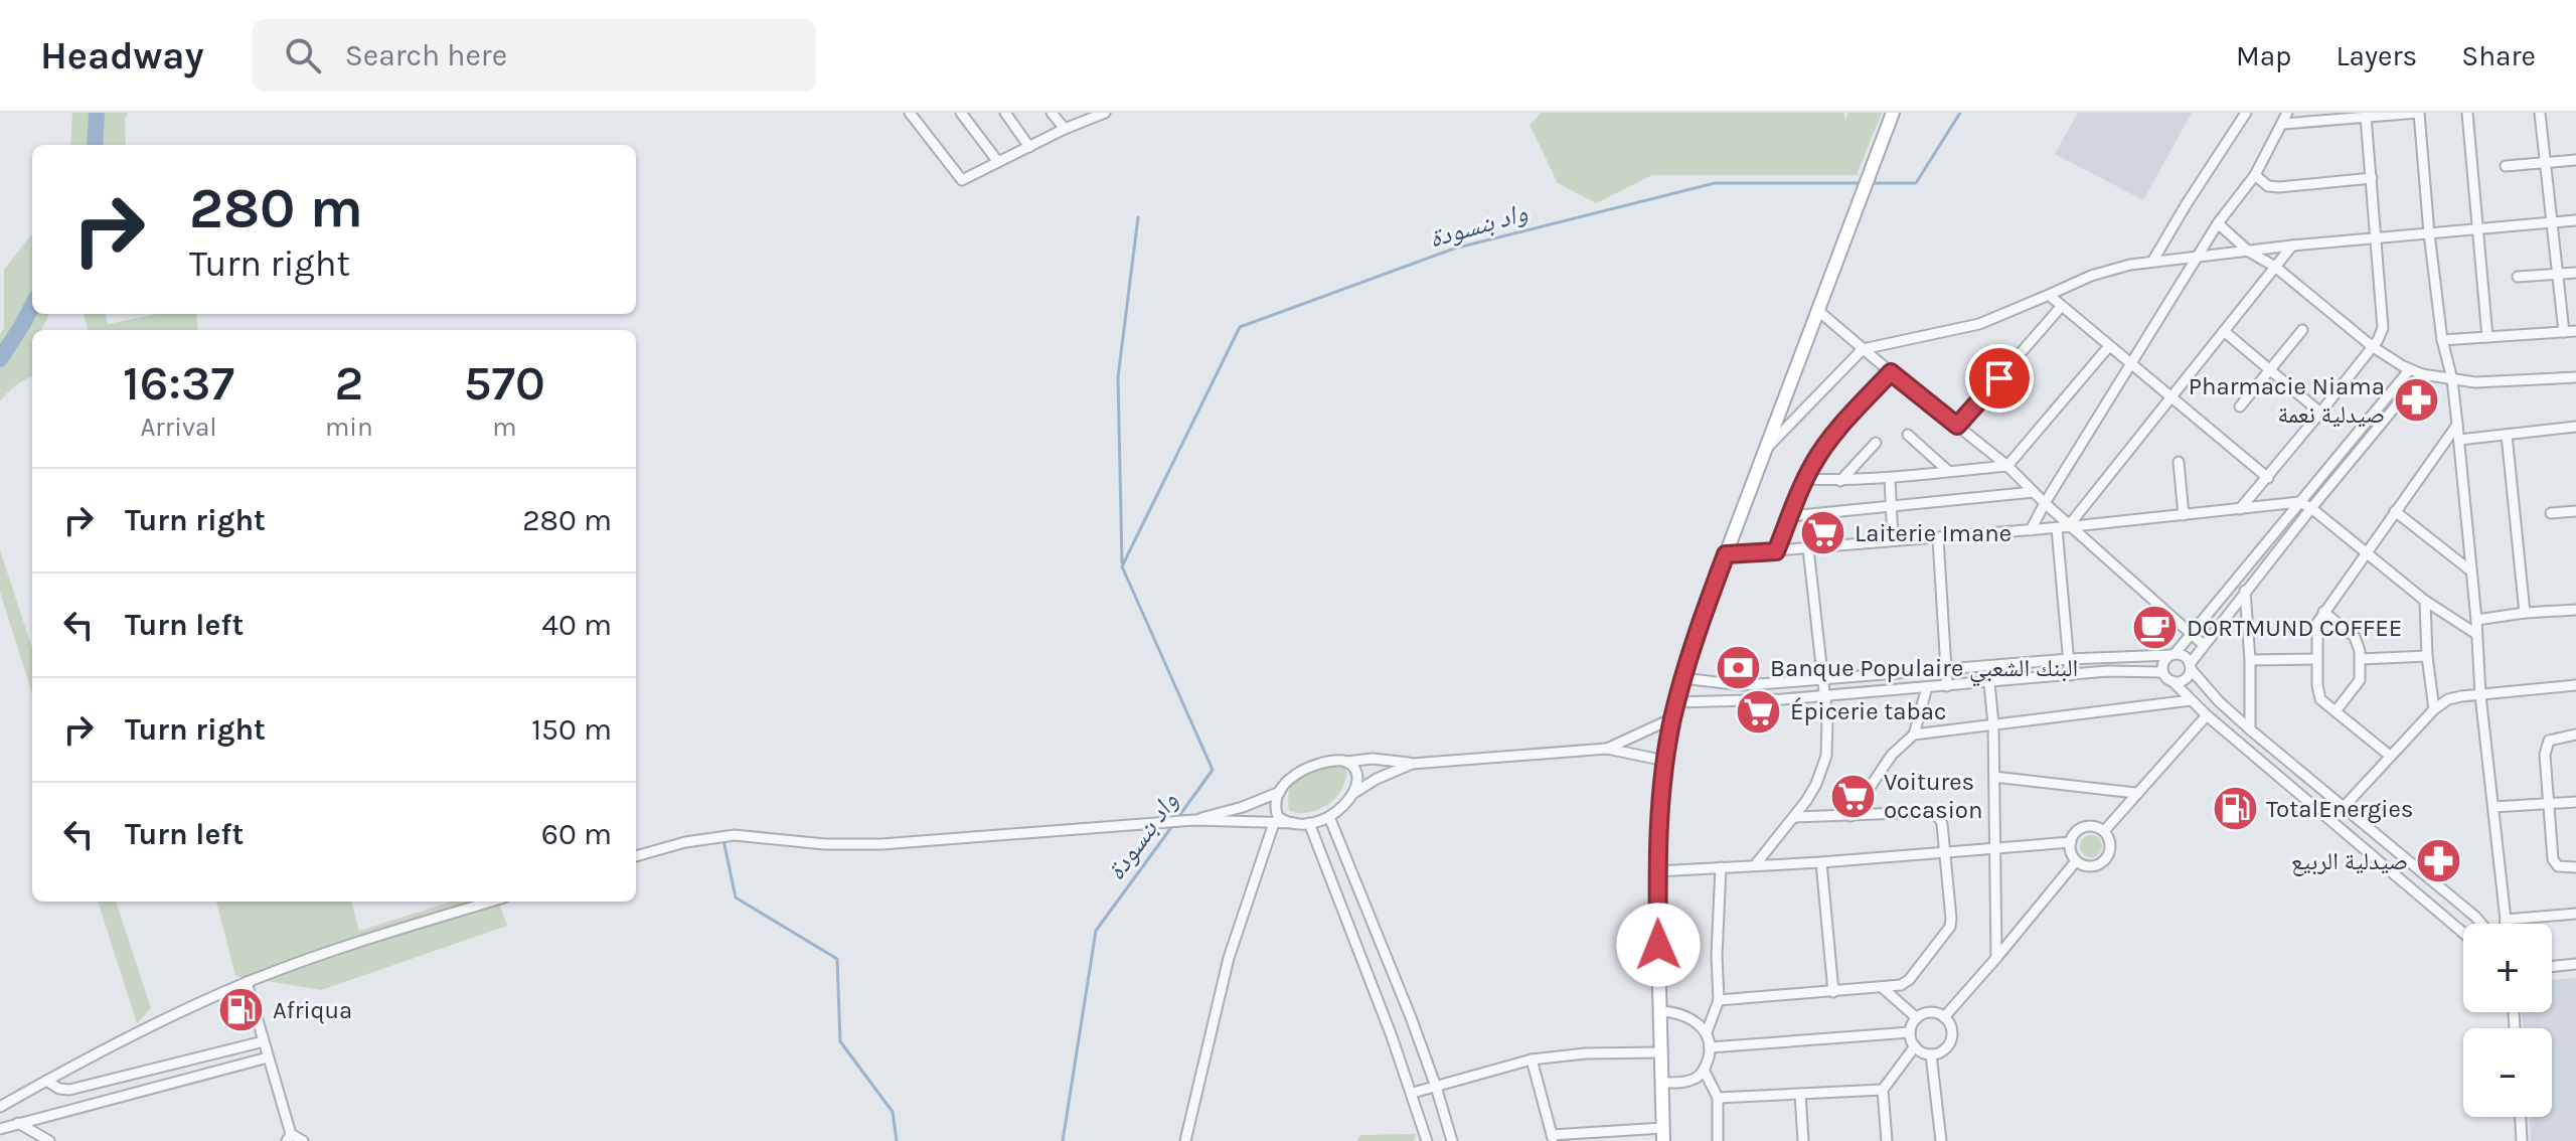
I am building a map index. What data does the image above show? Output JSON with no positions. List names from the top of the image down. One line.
{"water":["واد بنسودة"],"places":{"pharmacy":["Pharmacie Niama صيدلية نعمة","صيدلية الربيع"],"supermarket":["Laiterie Imane","Épicerie tabac","Voitures occasion"],"cafe":["DORTMUND COFFEE"],"bank":["Banque Populaire البنك الشعبي"],"fuel station":["TotalEnergies","Afriqua"]},"page":{"header":"Headway","search":"Search here","nav":["Map","Layers","Share"],"turn":["280 m","Turn right"],"eta":["16:37","Arrival","2","min","570","m"],"list":[{"name":"Turn right","value":"280 m"},{"name":"Turn left","value":"40 m"},{"name":"Turn right","value":"150 m"},{"name":"Turn left","value":"60 m"}],"map_buttons":["+","−"]}}
